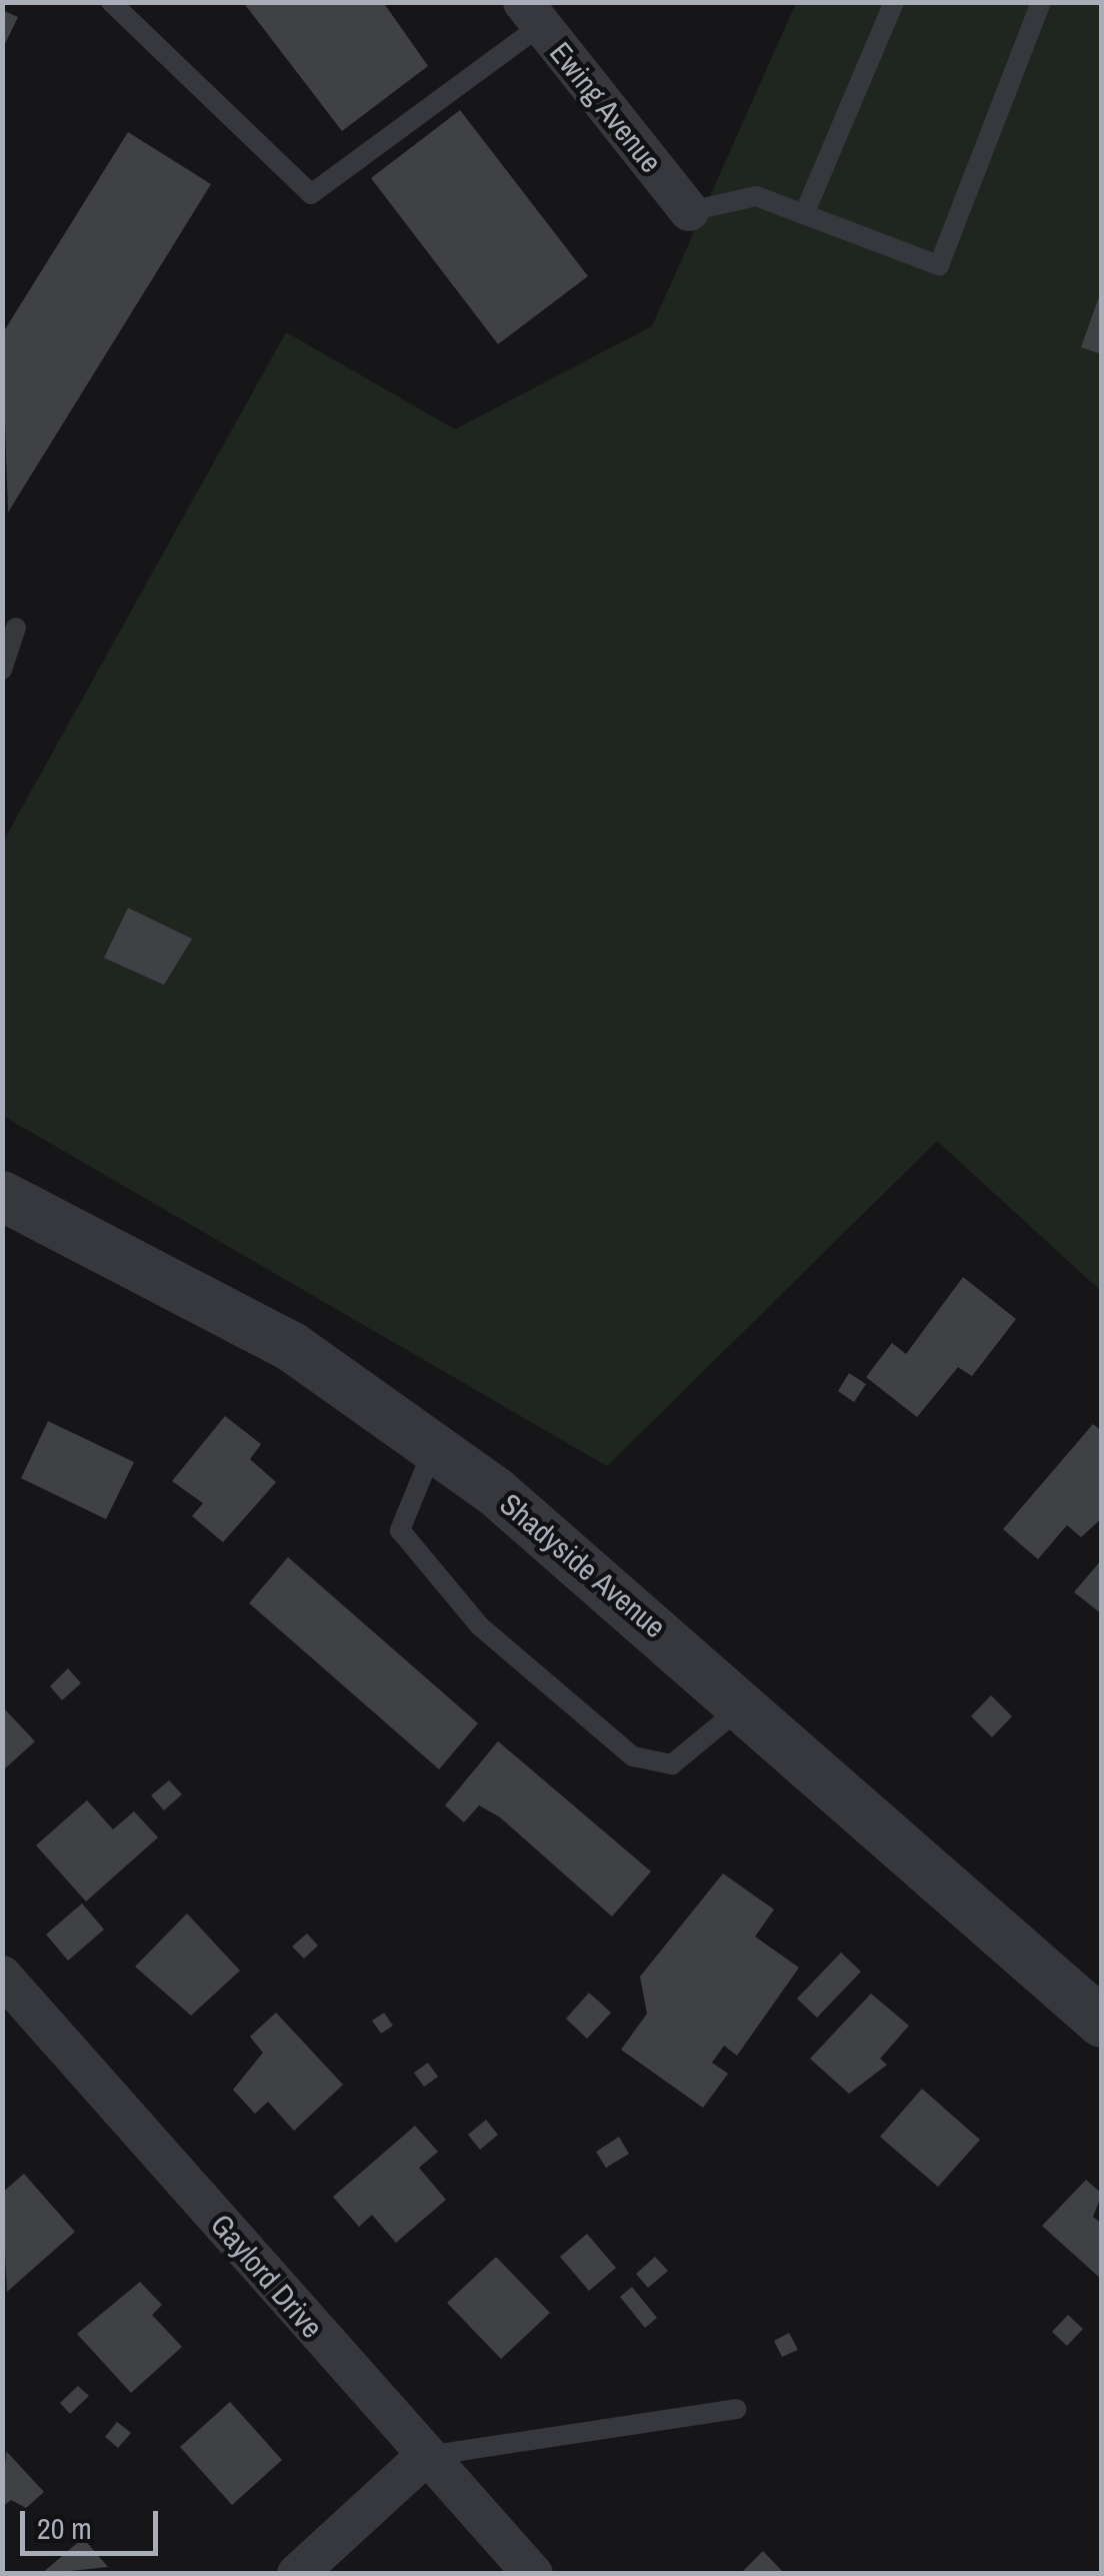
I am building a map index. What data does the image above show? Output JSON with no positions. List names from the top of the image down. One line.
{"streets":{"street":["Ewing Avenue","Shadyside Avenue","Gaylord Drive"]},"scale_bar":"20 m"}
